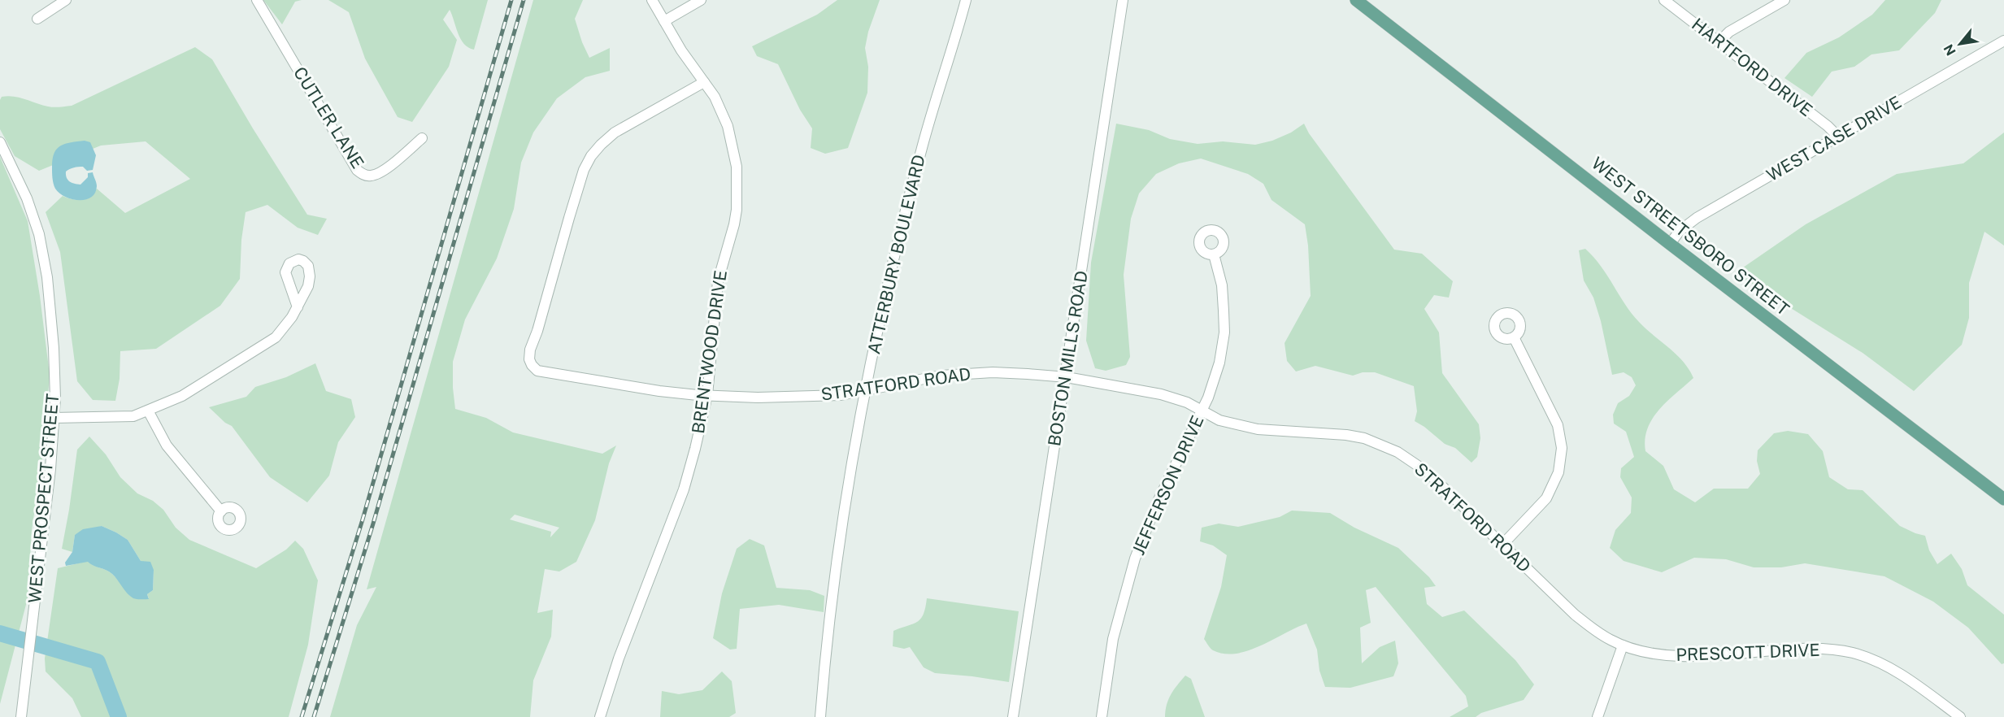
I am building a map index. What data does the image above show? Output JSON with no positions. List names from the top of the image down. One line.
{"streets":{"main road":["WEST STREETSBORO STREET"],"street":["HARTFORD DRIVE","CUTLER LANE","WEST CASE DRIVE","ATTERBURY BOULEVARD","BRENTWOOD DRIVE","BOSTON MILLS ROAD","STRATFORD ROAD","JEFFERSON DRIVE","WEST PROSPECT STREET","PRESCOTT DRIVE"]},"crossings":[["HARTFORD DRIVE","WEST CASE DRIVE"],["WEST CASE DRIVE","WEST STREETSBORO STREET"],["ATTERBURY BOULEVARD","STRATFORD ROAD"],["BRENTWOOD DRIVE","STRATFORD ROAD"],["BOSTON MILLS ROAD","STRATFORD ROAD"],["STRATFORD ROAD","JEFFERSON DRIVE"],["STRATFORD ROAD","PRESCOTT DRIVE"]],"north":"bottom left"}
